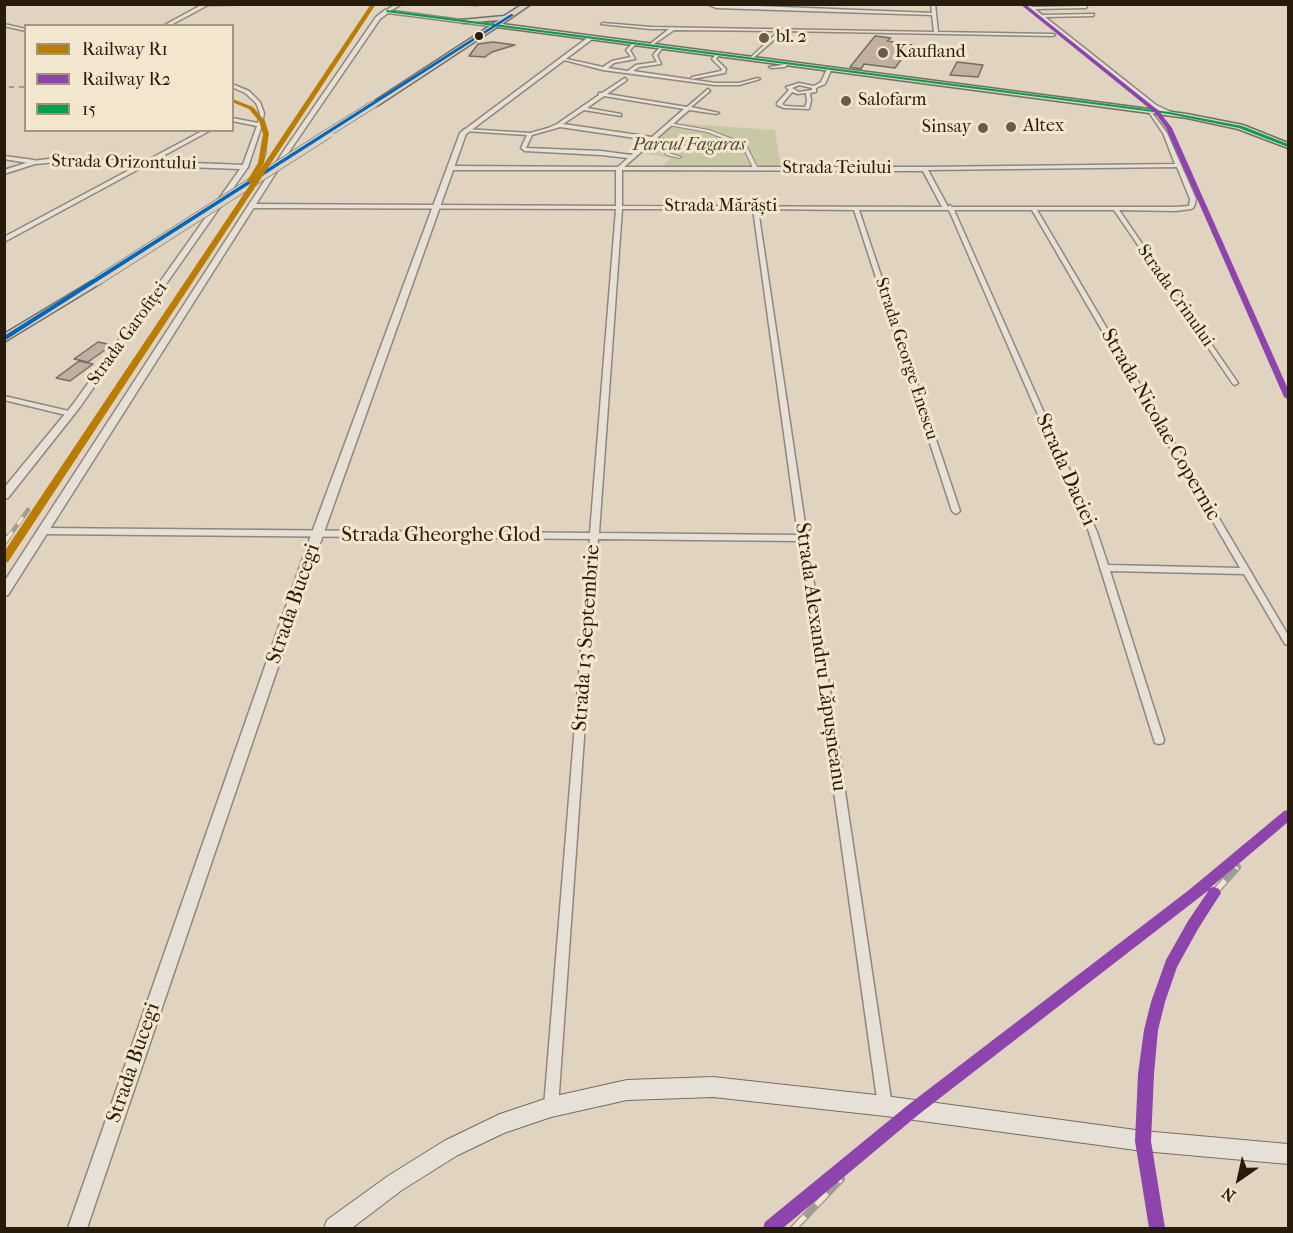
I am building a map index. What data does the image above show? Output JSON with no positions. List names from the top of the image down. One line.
{"streets":{"street":["Strada Orizontului","Strada Teiului","Strada Mărăști","Strada Crinului","Strada Garofiței","Strada George Enescu","Strada Nicolae Copernic","Strada Daciei","Strada Gheorghe Glod","Strada Bucegi","Strada 13 Septembrie","Strada Alexandru Lăpușneanu"]},"crossings":[["Strada Orizontului","Strada Garofiței"],["Strada Teiului","Strada Mărăști"],["Strada Teiului","Strada Daciei"],["Strada Teiului","Strada Bucegi"],["Strada Teiului","Strada 13 Septembrie"],["Strada Mărăști","Strada Crinului"],["Strada Mărăști","Strada George Enescu"],["Strada Mărăști","Strada Nicolae Copernic"],["Strada Mărăști","Strada Daciei"],["Strada Mărăști","Strada Bucegi"],["Strada Mărăști","Strada 13 Septembrie"],["Strada Mărăști","Strada Alexandru Lăpușneanu"],["Strada Gheorghe Glod","Strada Bucegi"],["Strada Gheorghe Glod","Strada 13 Septembrie"],["Strada Gheorghe Glod","Strada Alexandru Lăpușneanu"]],"parks":["Parcul Fagaras"],"places":["bl. 2","Kaufland","Salofarm","Altex","Sinsay"],"lines":["rail line R1","rail line R2","transit line 15"],"legend":["Railway R1","Railway R2","15"],"north":"bottom left"}
